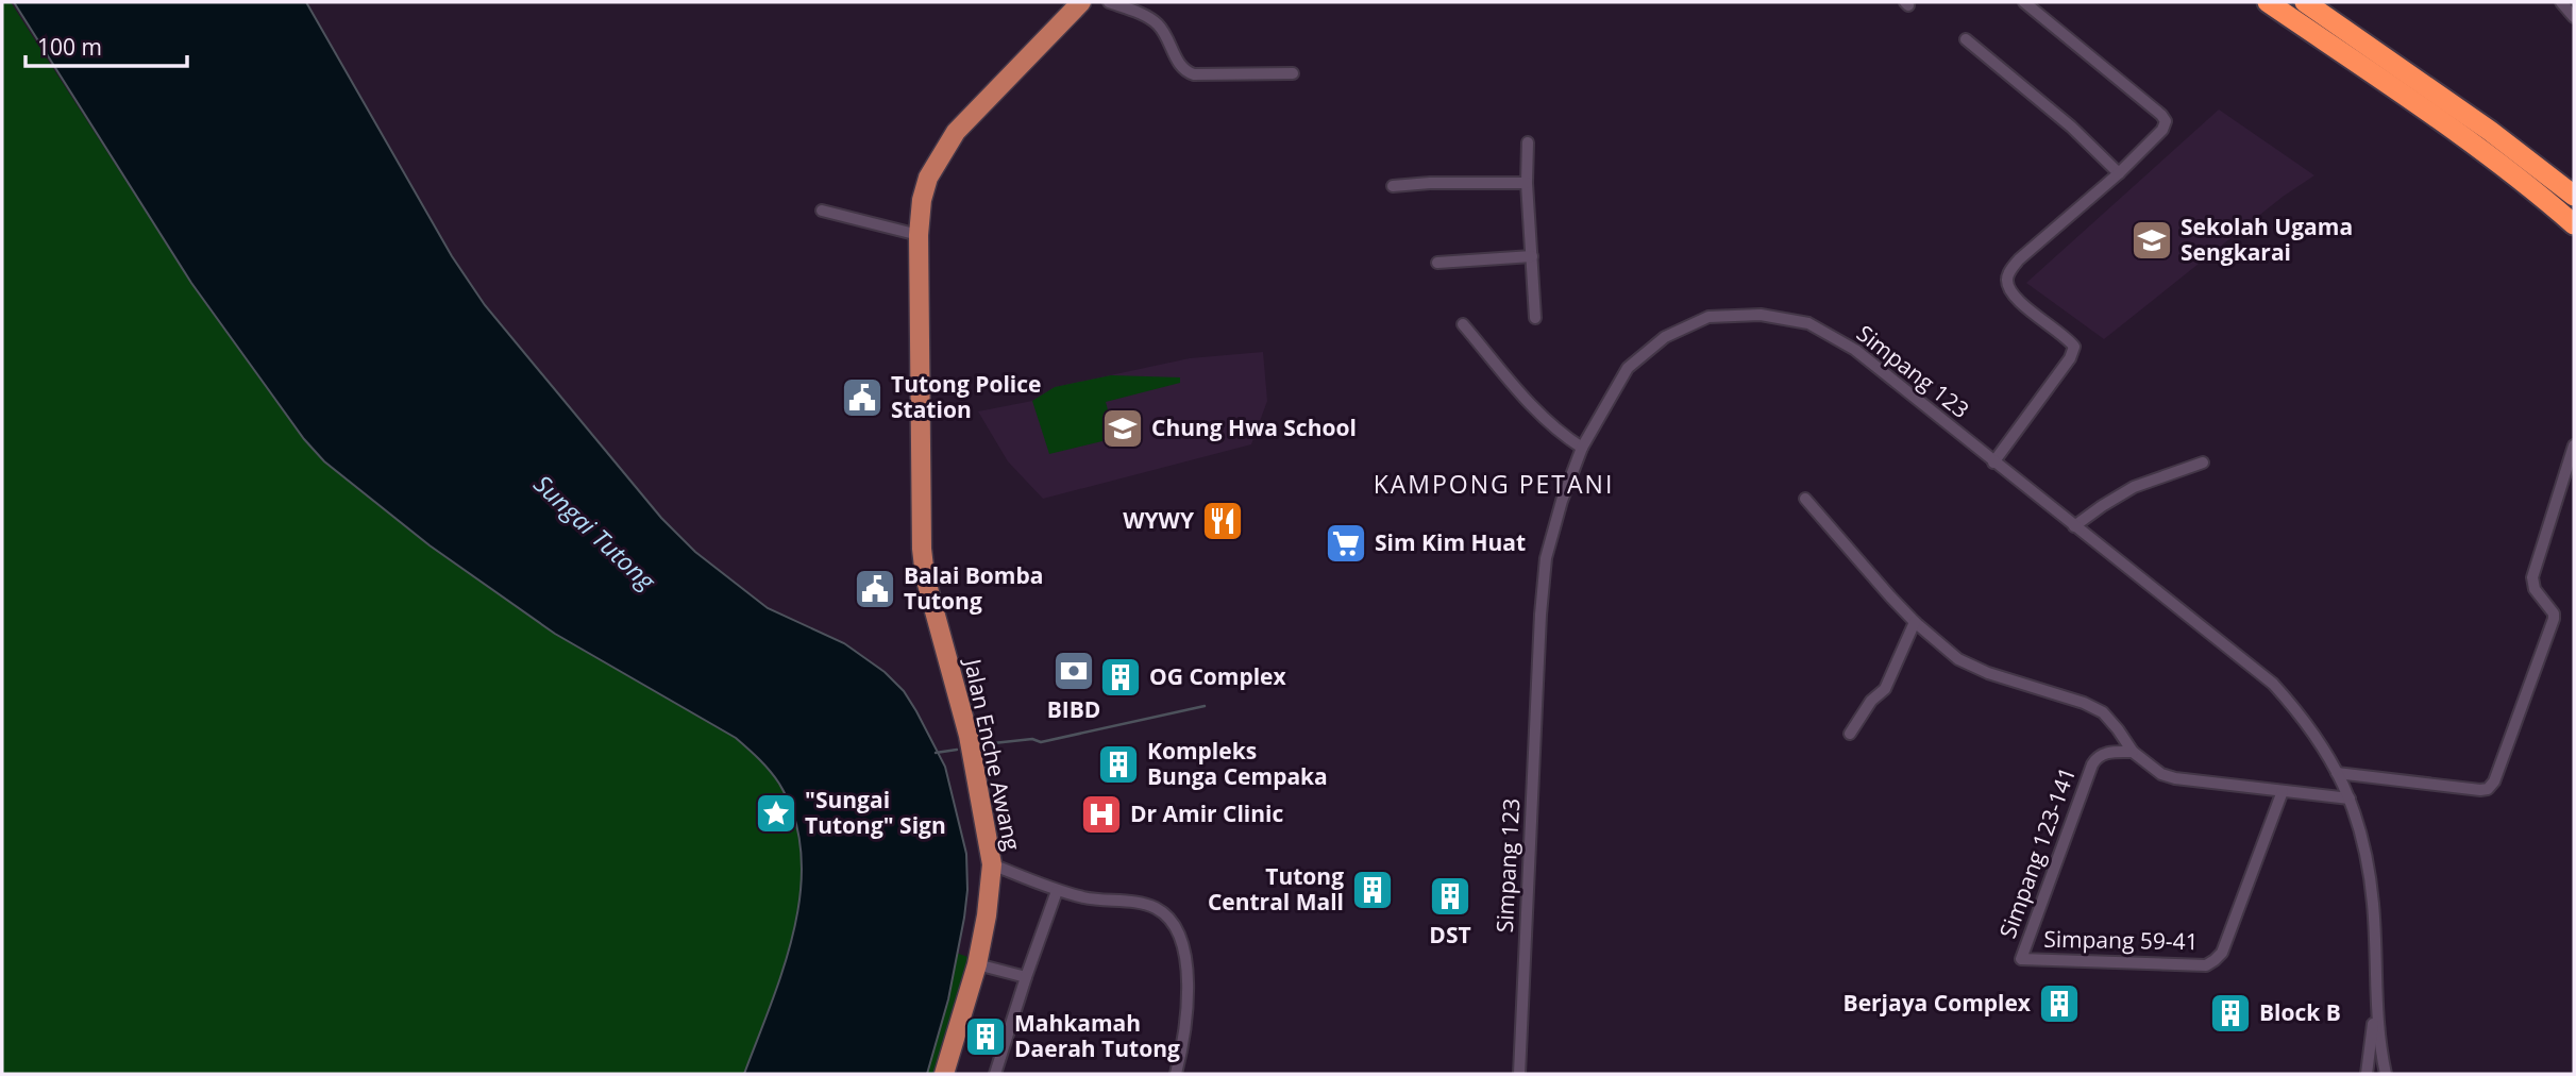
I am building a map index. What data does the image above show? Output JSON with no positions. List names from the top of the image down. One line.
{"streets":{"main road":["Jalan Enche Awang"],"street":["Simpang 123","Simpang 123-141","Simpang 59-41"]},"crossings":[["Simpang 123-141","Simpang 59-41"]],"districts":["KAMPONG PETANI"],"water":["Sungai Tutong"],"places":{"school or university":["Sekolah Ugama Sengkarai","Chung Hwa School"],"public building":["Tutong Police Station","Balai Bomba Tutong"],"restaurant":["WYWY"],"supermarket":["Sim Kim Huat"],"bank":["BIBD"],"building":["OG Complex","Kompleks Bunga Cempaka","Tutong Central Mall","DST","Berjaya Complex","Block B","Mahkamah Daerah Tutong"],"place":["\"Sungai Tutong\" Sign"],"hospital":["Dr Amir Clinic"]},"scale_bar":"100 m"}
